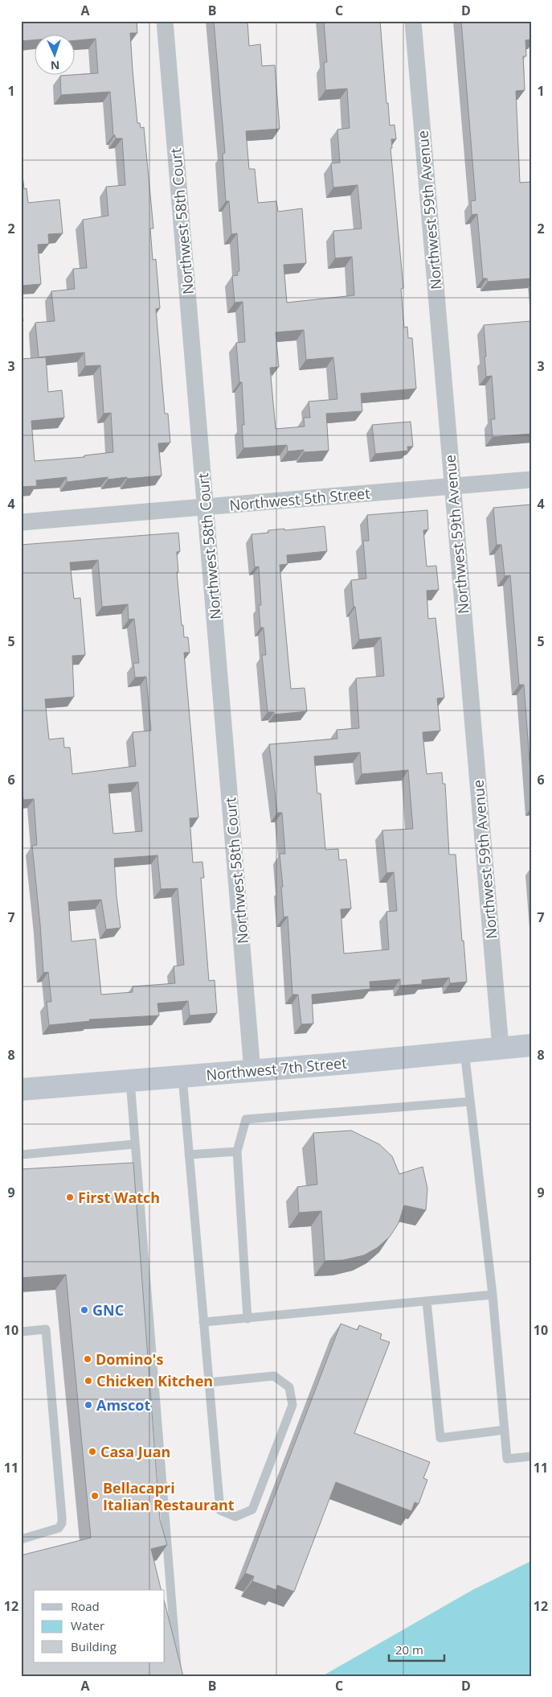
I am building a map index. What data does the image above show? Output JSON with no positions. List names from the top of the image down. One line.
{"streets":{"main road":["Northwest 7th Street"],"street":["Northwest 59th Avenue","Northwest 58th Court","Northwest 5th Street"]},"crossings":[["Northwest 59th Avenue","Northwest 5th Street"],["Northwest 59th Avenue","Northwest 7th Street"],["Northwest 58th Court","Northwest 5th Street"],["Northwest 58th Court","Northwest 7th Street"]],"places":["First Watch","GNC","Domino's","Chicken Kitchen","Amscot","Casa Juan","Bellacapri Italian Restaurant"],"legend":["Road","Water","Building"],"scale_bar":"20 m","north":"bottom","grid":{"columns":["A","B","C","D"],"rows":["1","2","3","4","5","6","7","8","9","10","11","12"]}}
